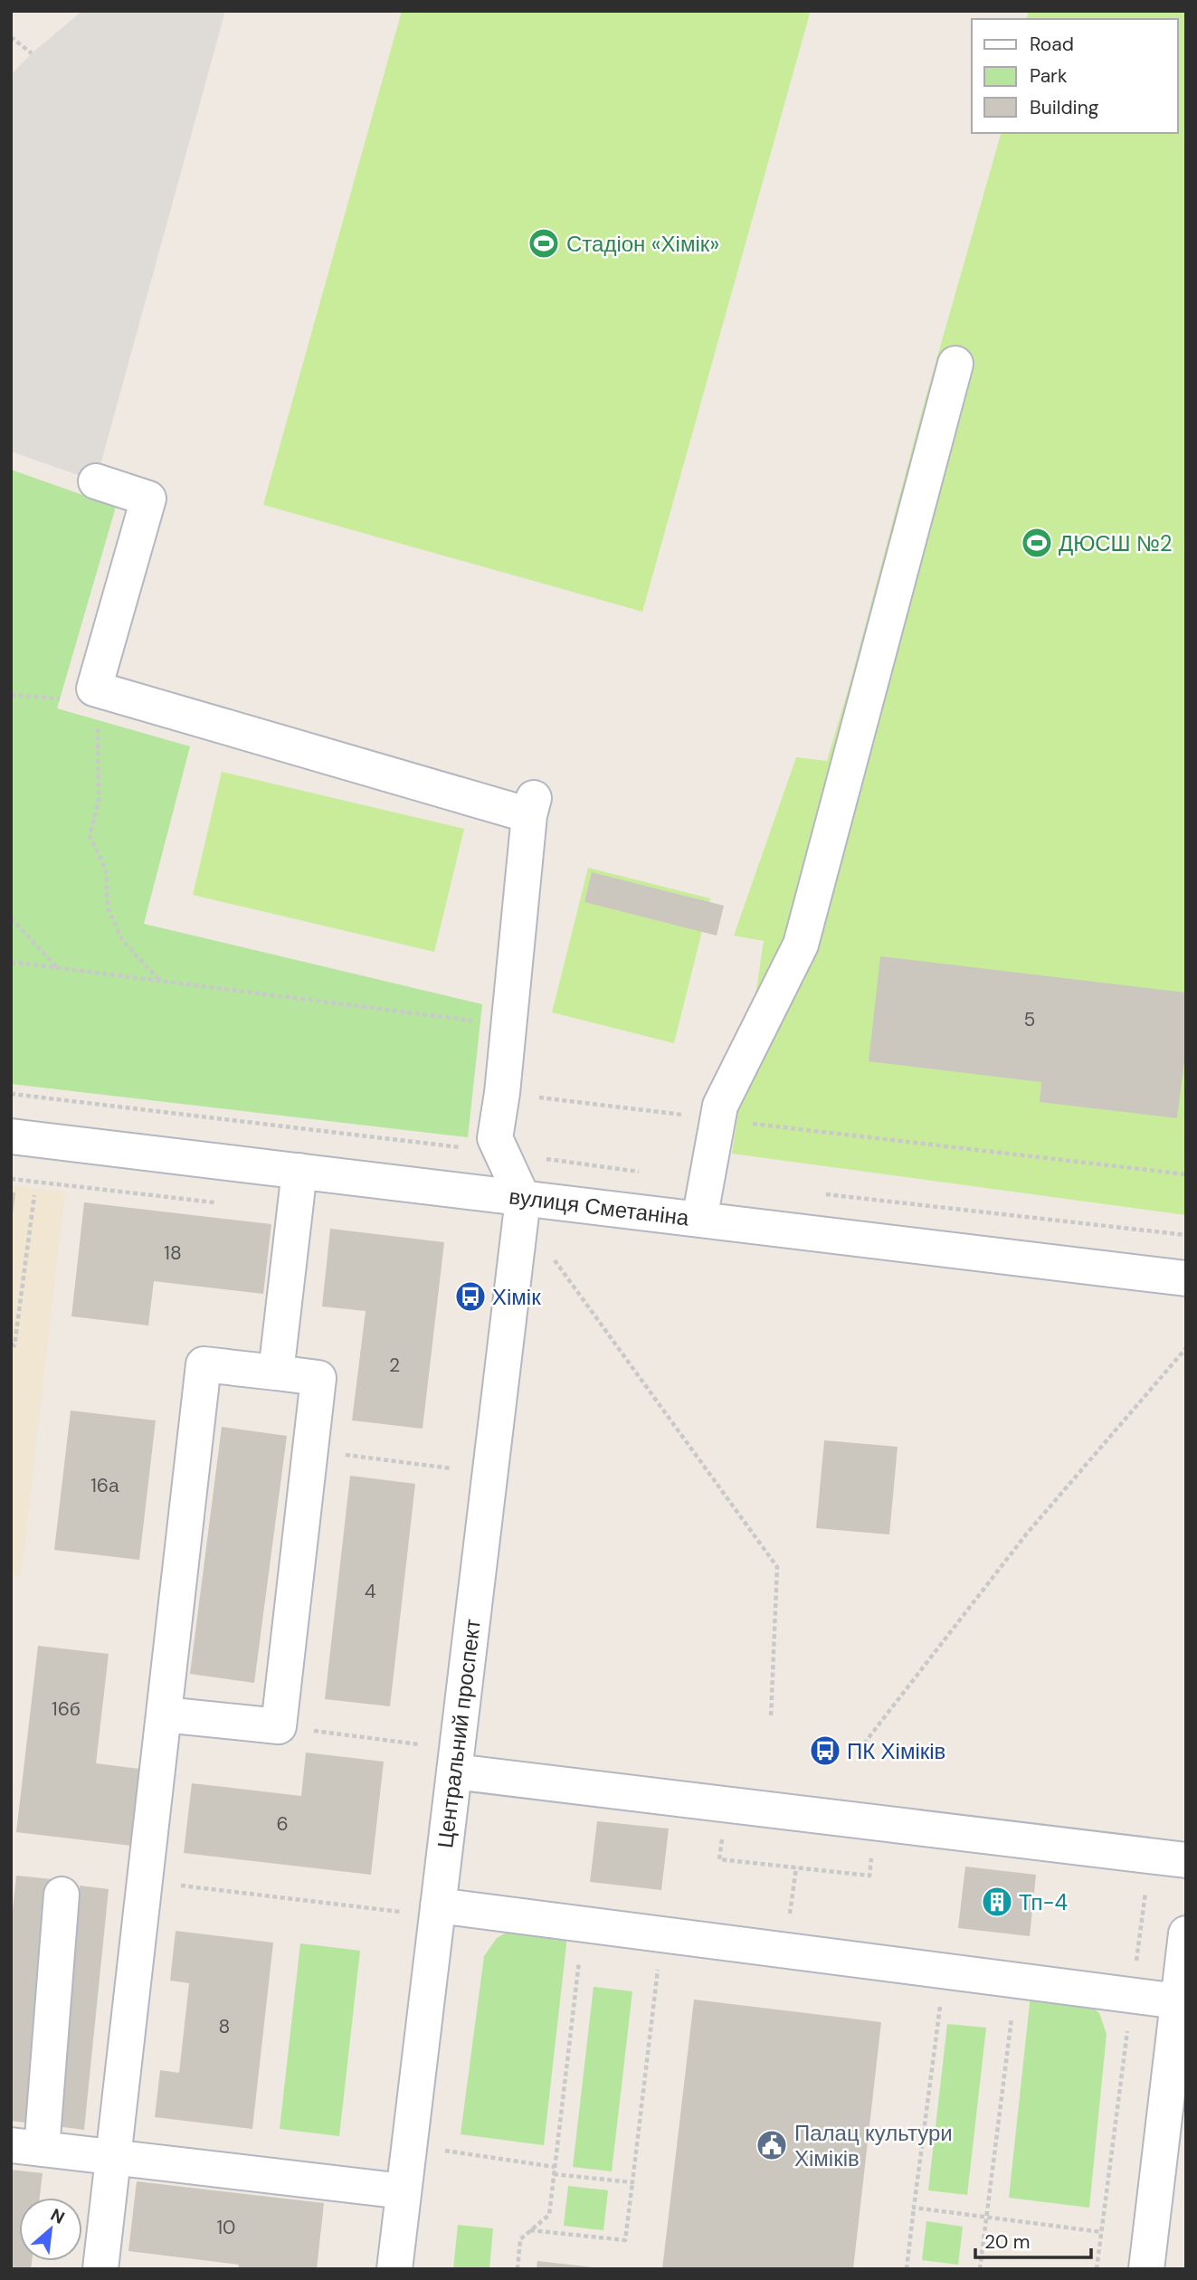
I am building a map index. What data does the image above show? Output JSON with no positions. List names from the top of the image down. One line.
{"streets":{"street":["вулиця Сметаніна","Центральний проспект"]},"crossings":[["вулиця Сметаніна","Центральний проспект"]],"places":{"sports":["Стадіон «Хімік»","ДЮСШ №2"],"bus stop":["Хімік","ПК Хіміків"],"building":["Тп-4"],"public building":["Палац культури Хіміків"]},"house_numbers":["5","18","2","16а","4","16б","6","8","10"],"legend":["Road","Park","Building"],"scale_bar":"20 m","north":"top right"}
